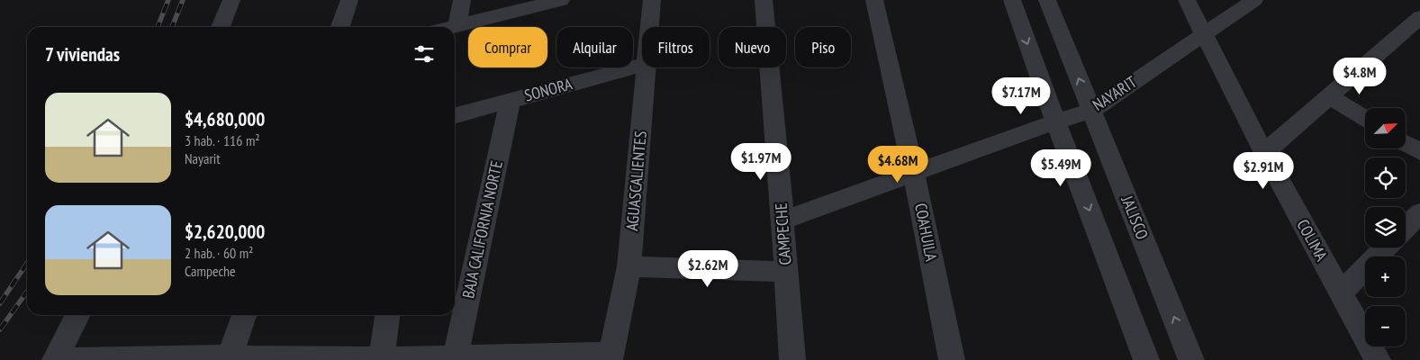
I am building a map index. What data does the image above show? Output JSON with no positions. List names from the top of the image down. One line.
{"streets":{"street":["SONORA","NAYARIT","AGUASCALIENTES","JALISCO","BAJA CALIFORNIA NORTE","COAHUILA","CAMPECHE","COLIMA"]},"crossings":[["SONORA","BAJA CALIFORNIA NORTE"],["NAYARIT","JALISCO"],["NAYARIT","COAHUILA"],["NAYARIT","CAMPECHE"],["NAYARIT","COLIMA"]],"north":"top right","page":{"chip":["Comprar","Alquilar","Filtros","Nuevo","Piso"],"heading":"7 viviendas","price":["$4.8M","$7.17M","$1.97M","$4.68M","$5.49M","$2.91M","$2.62M"],"list":[{"name":"$4,680,000","note":"3 hab. · 116 m² · Nayarit"},{"name":"$2,620,000","note":"2 hab. · 60 m² · Campeche"}],"map_buttons":["+","−"]}}
